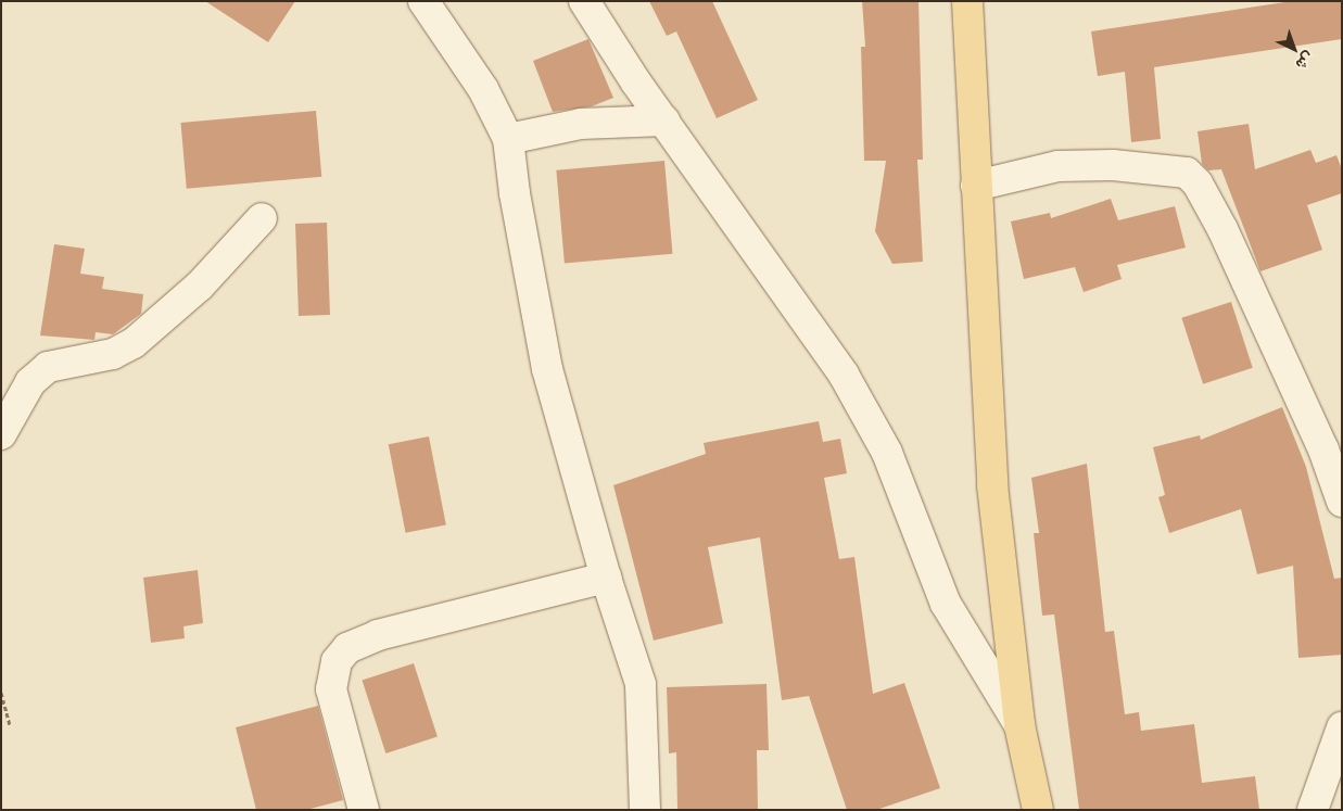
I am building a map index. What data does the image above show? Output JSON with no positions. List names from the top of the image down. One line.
{"north":"bottom right"}
